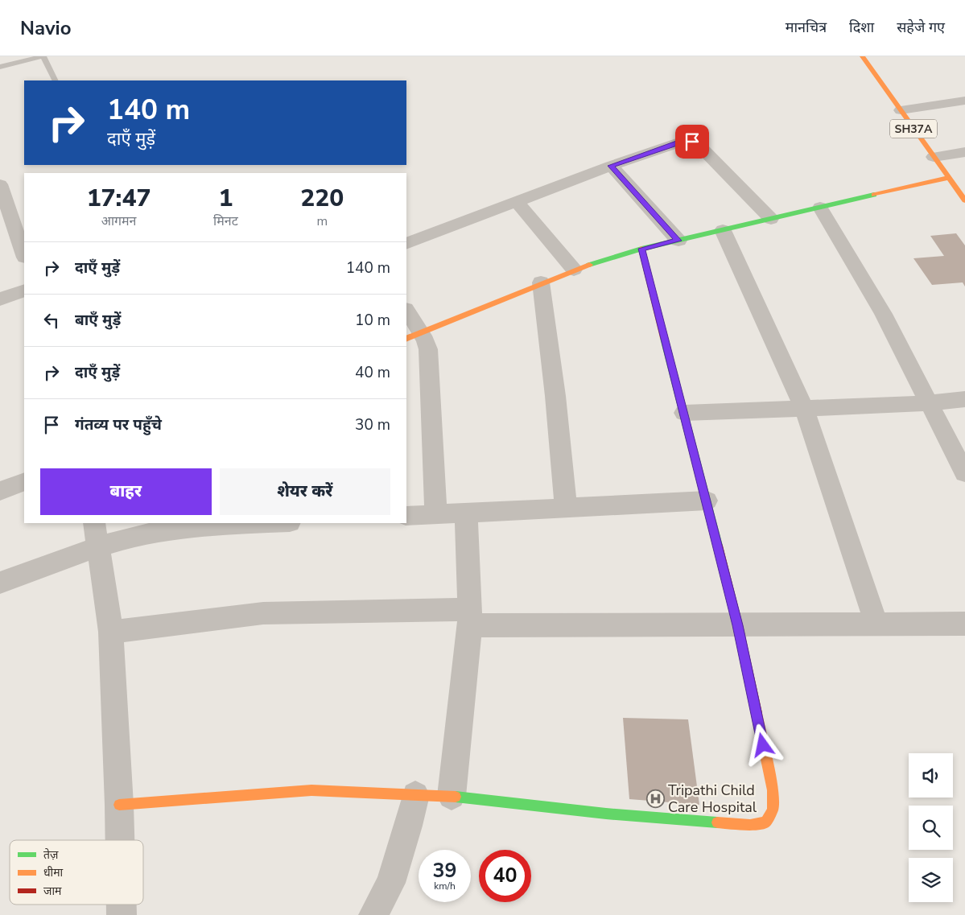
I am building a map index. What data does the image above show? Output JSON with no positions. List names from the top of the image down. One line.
{"streets":{"street":["SH37A"]},"places":{"hospital":["Tripathi Child Care Hospital"]},"legend":["तेज़","धीमा","जाम"],"page":{"header":"Navio","nav":["मानचित्र","दिशा","सहेजे गए"],"turn":["140 m","दाएँ मुड़ें"],"eta":["17:47","आगमन","1","मिनट","220","m"],"list":[{"name":"दाएँ मुड़ें","value":"140 m"},{"name":"बाएँ मुड़ें","value":"10 m"},{"name":"दाएँ मुड़ें","value":"40 m"},{"name":"गंतव्य पर पहुँचे","value":"30 m"}],"buttons":["बाहर","शेयर करें"],"speed":"39 km/h","limit":"40"}}
